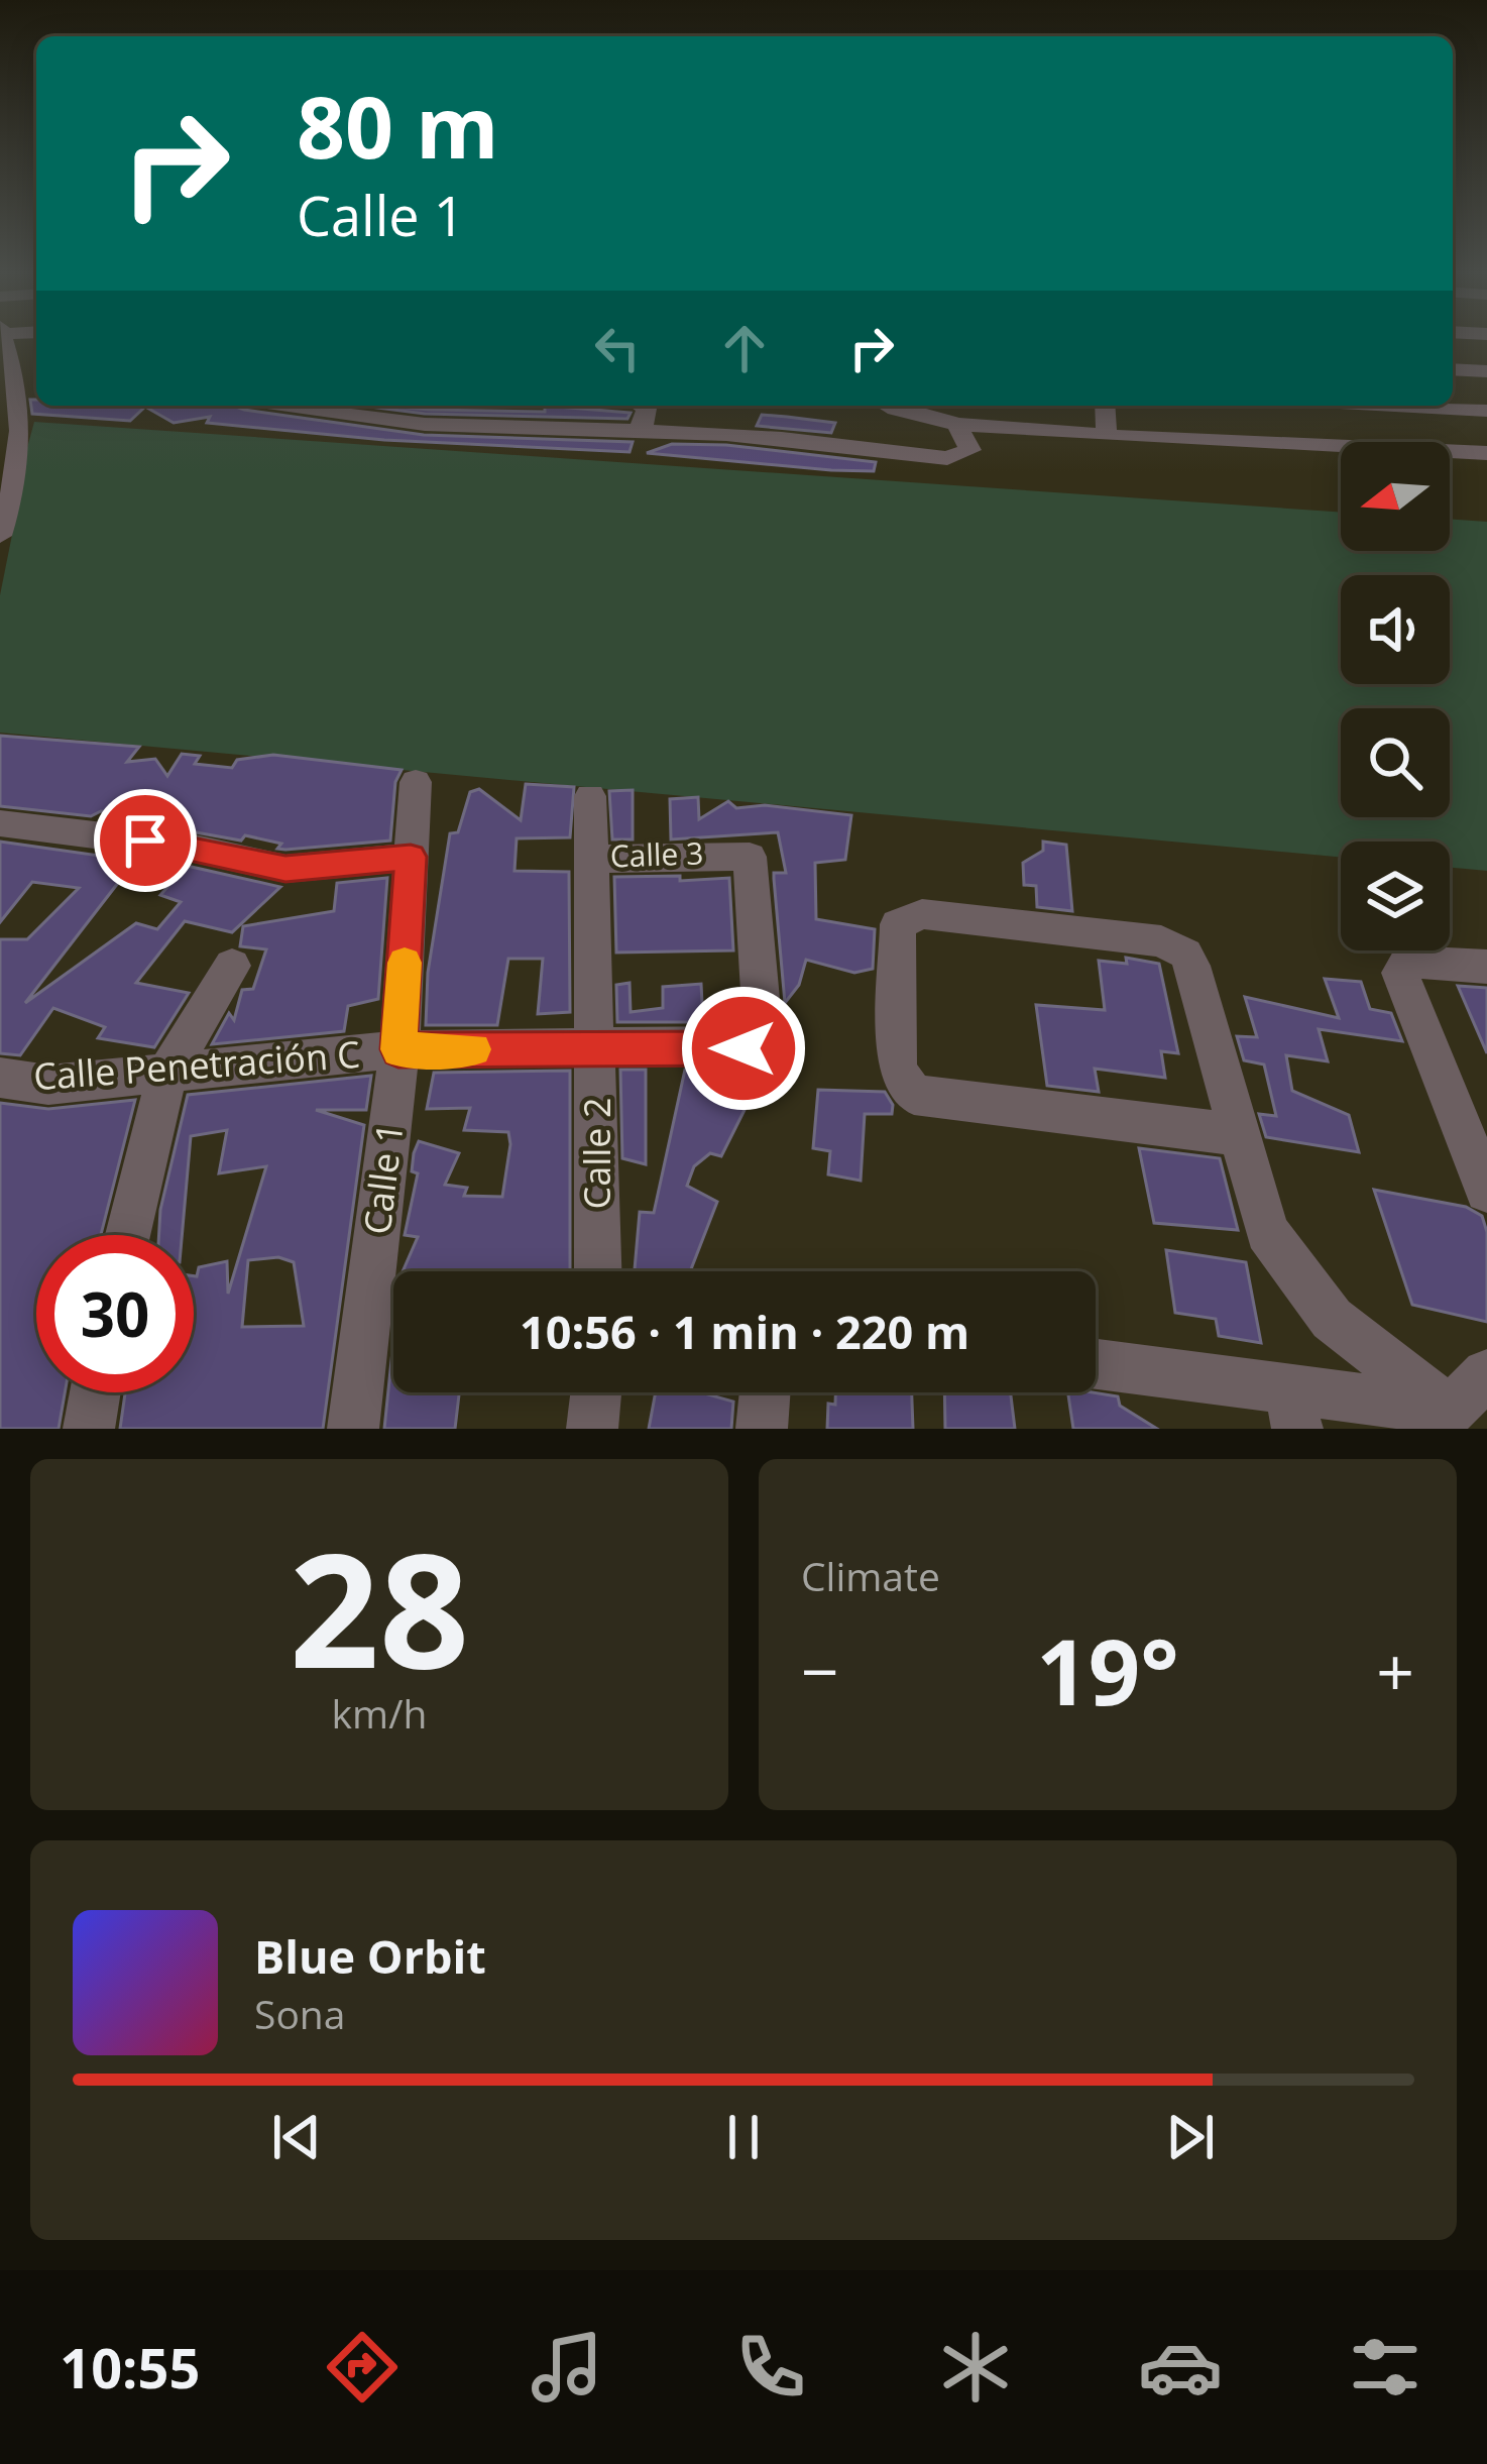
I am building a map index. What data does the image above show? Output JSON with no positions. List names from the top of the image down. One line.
{"streets":{"street":["Calle 3","Calle Penetración C","Calle 2","Calle 1"]},"crossings":[["Calle 3","Calle Penetración C"],["Calle 3","Calle 2"],["Calle Penetración C","Calle 2"],["Calle Penetración C","Calle 1"]],"north":"left","page":{"turn":["80 m","Calle 1"],"limit":"30","trip":"10:56 · 1 min · 220 m","tile":[["28","km/h"],"Climate"],"heat":["−","19°","+"],"song":["Blue Orbit","Sona"],"tabs":"10:55"}}
